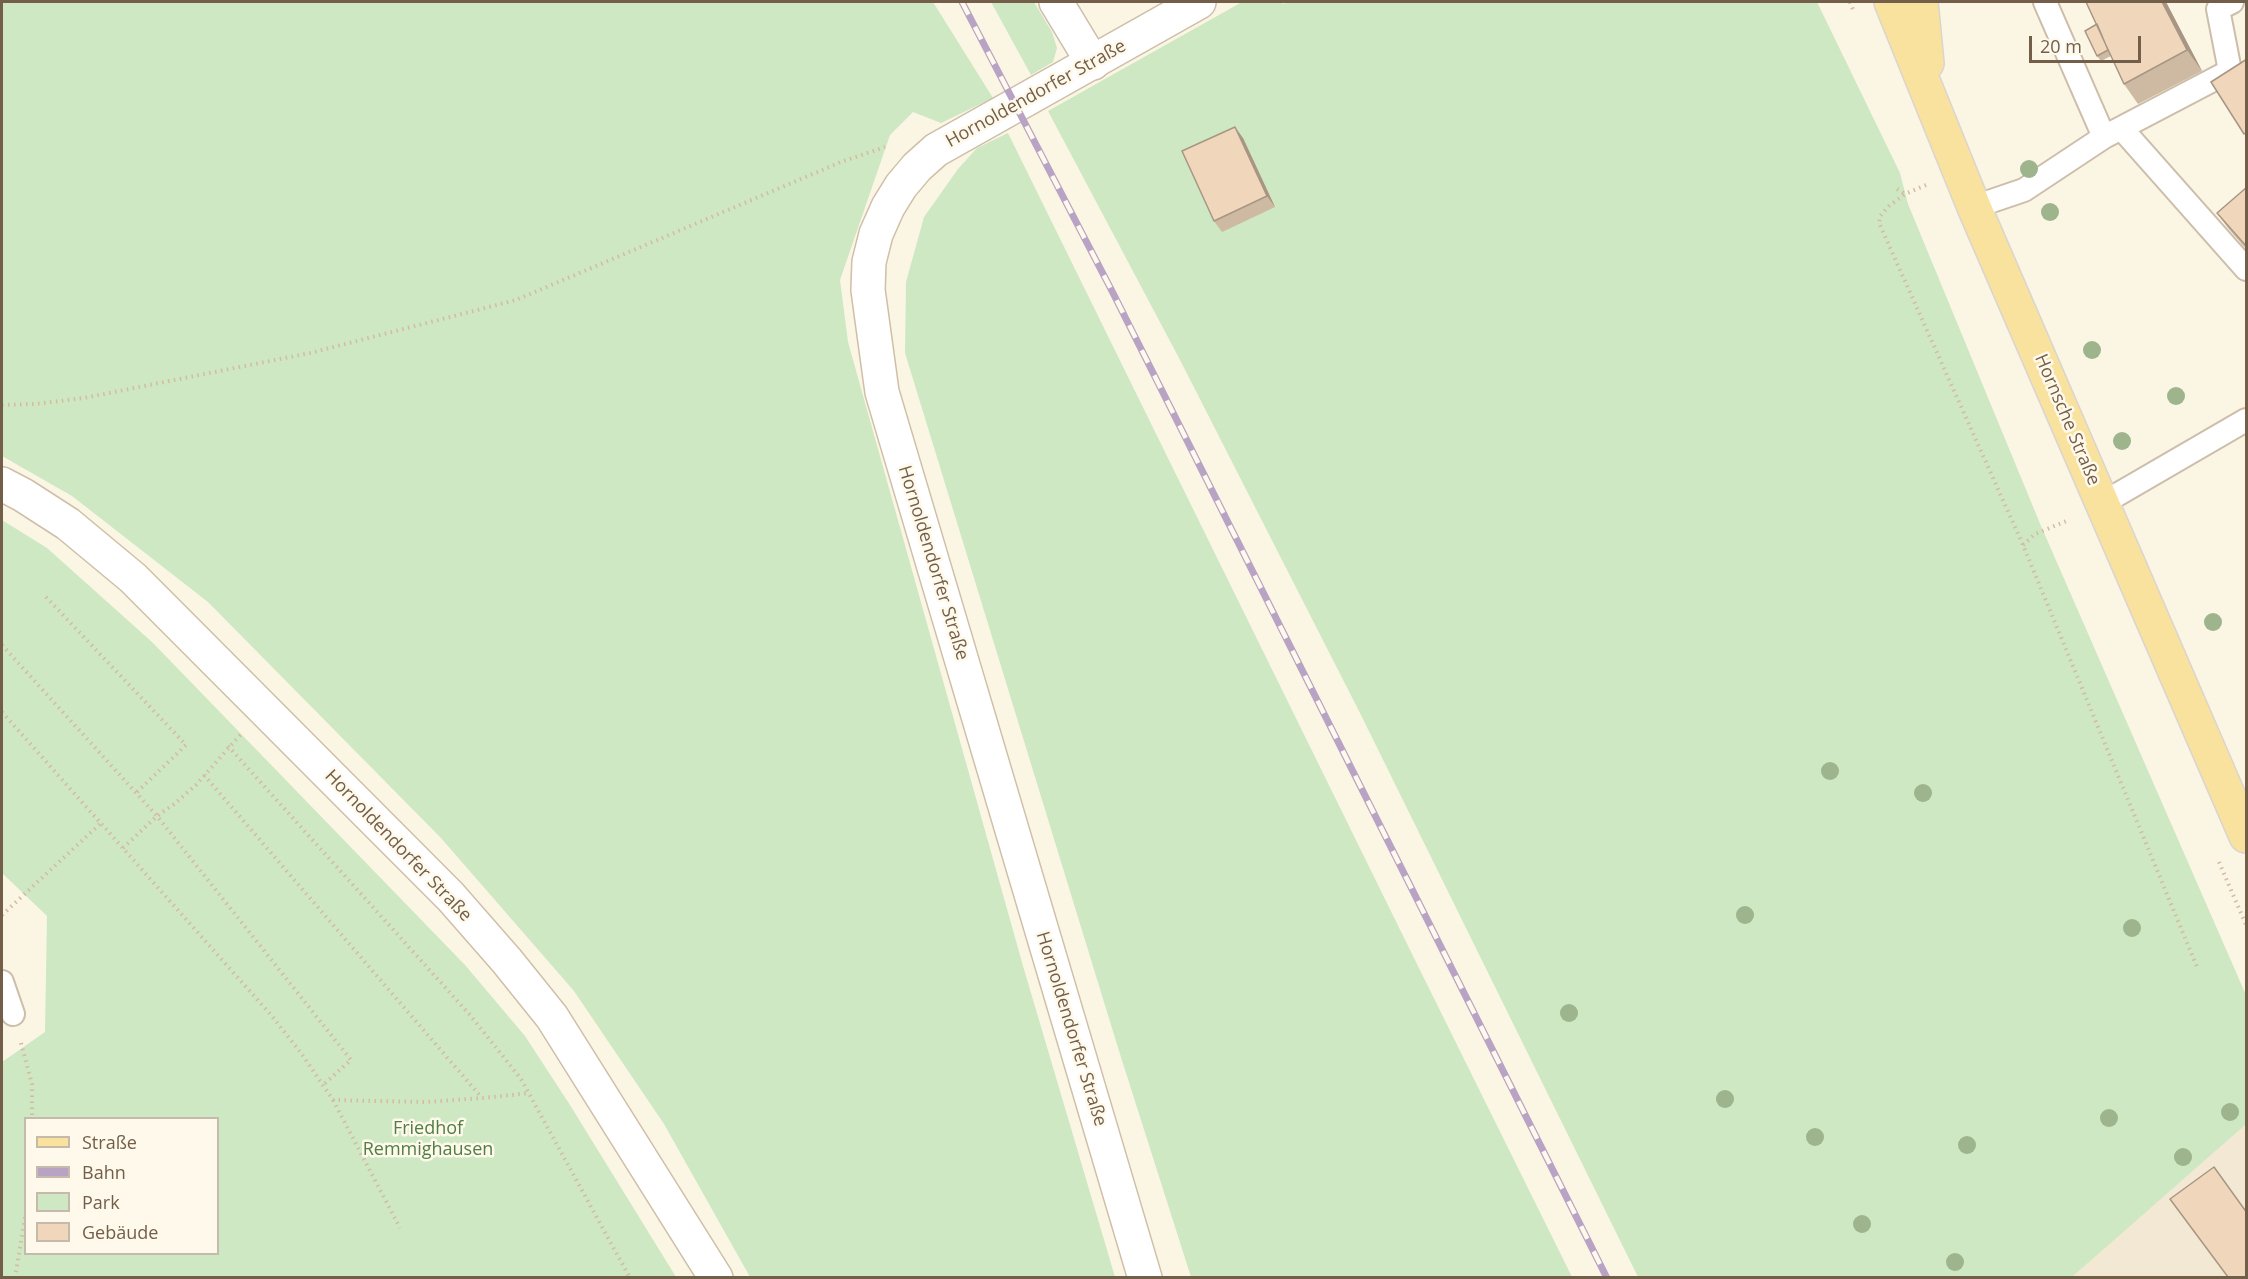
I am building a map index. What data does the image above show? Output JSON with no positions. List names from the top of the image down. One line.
{"streets":{"main road":["Hornsche Straße"],"street":["Hornoldendorfer Straße"]},"parks":["Friedhof Remmighausen"],"legend":["Straße","Bahn","Park","Gebäude"],"scale_bar":"20 m"}
